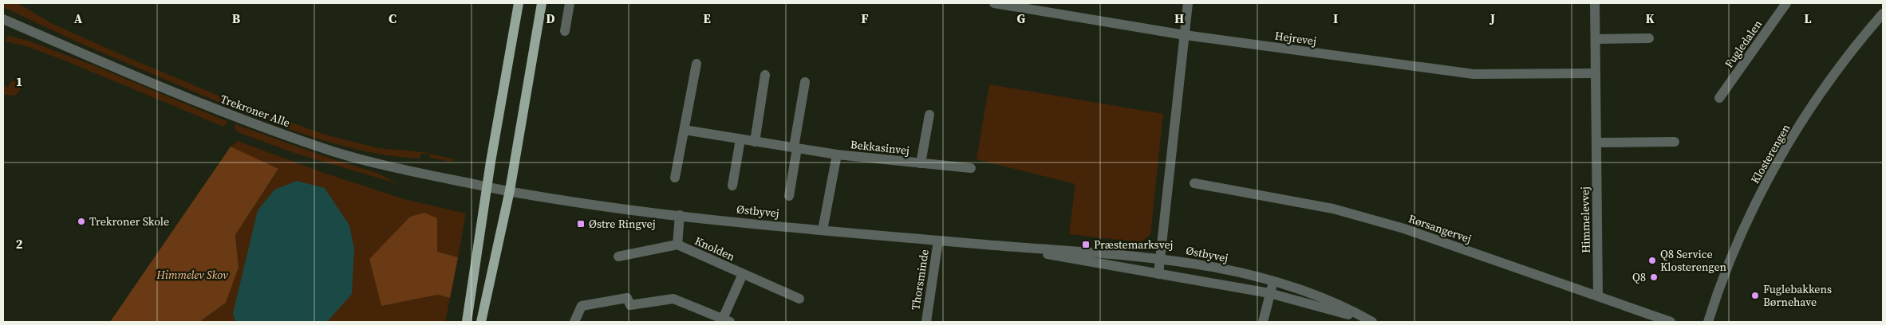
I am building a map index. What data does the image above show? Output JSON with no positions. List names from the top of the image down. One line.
{"streets":{"street":["Hejrevej","Fugledalen","Trekroner Alle","Bekkasinvej","Klosterengen","Østbyvej","Himmelevvej","Rørsangervej","Knolden","Thorsminde"]},"crossings":[["Hejrevej","Himmelevvej"],["Trekroner Alle","Østbyvej"],["Bekkasinvej","Østbyvej"],["Østbyvej","Knolden"],["Østbyvej","Thorsminde"],["Himmelevvej","Rørsangervej"]],"parks":["Himmelev Skov"],"places":{"other":["Trekroner Skole","Q8 Service Klosterengen","Q8","Fuglebakkens Børnehave"],"transit":["Østre Ringvej","Præstemarksvej"]},"grid":{"columns":["A","B","C","D","E","F","G","H","I","J","K","L"],"rows":["1","2"]}}
